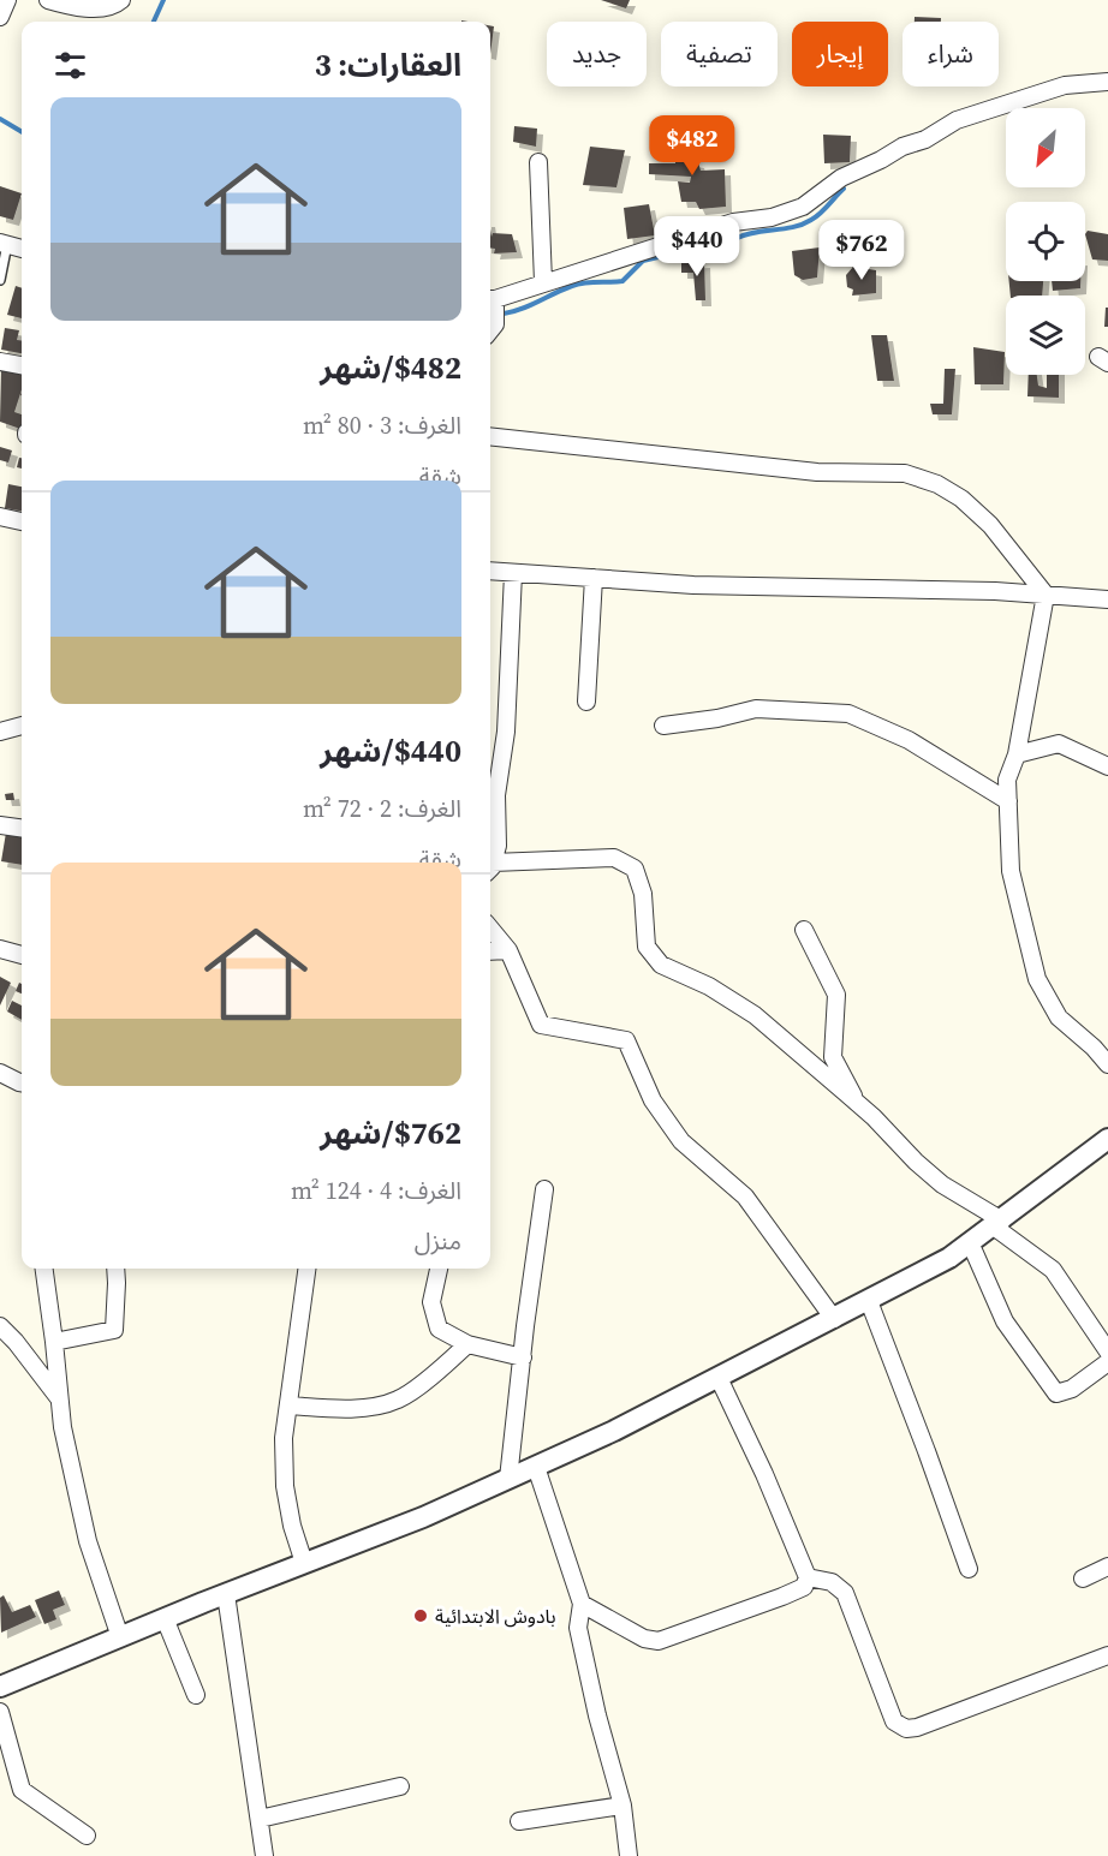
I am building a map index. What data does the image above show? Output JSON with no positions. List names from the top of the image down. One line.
{"places":["بادوش الابتدائية"],"north":"bottom left","page":{"chip":["شراء","إيجار","تصفية","جديد"],"heading":"العقارات: 3","list":[{"name":"$482/شهر","note":"الغرف: 3 · 80 m² · شقة"},{"name":"$440/شهر","note":"الغرف: 2 · 72 m² · شقة"},{"name":"$762/شهر","note":"الغرف: 4 · 124 m² · منزل"}],"price":["$482","$440","$762"]}}
